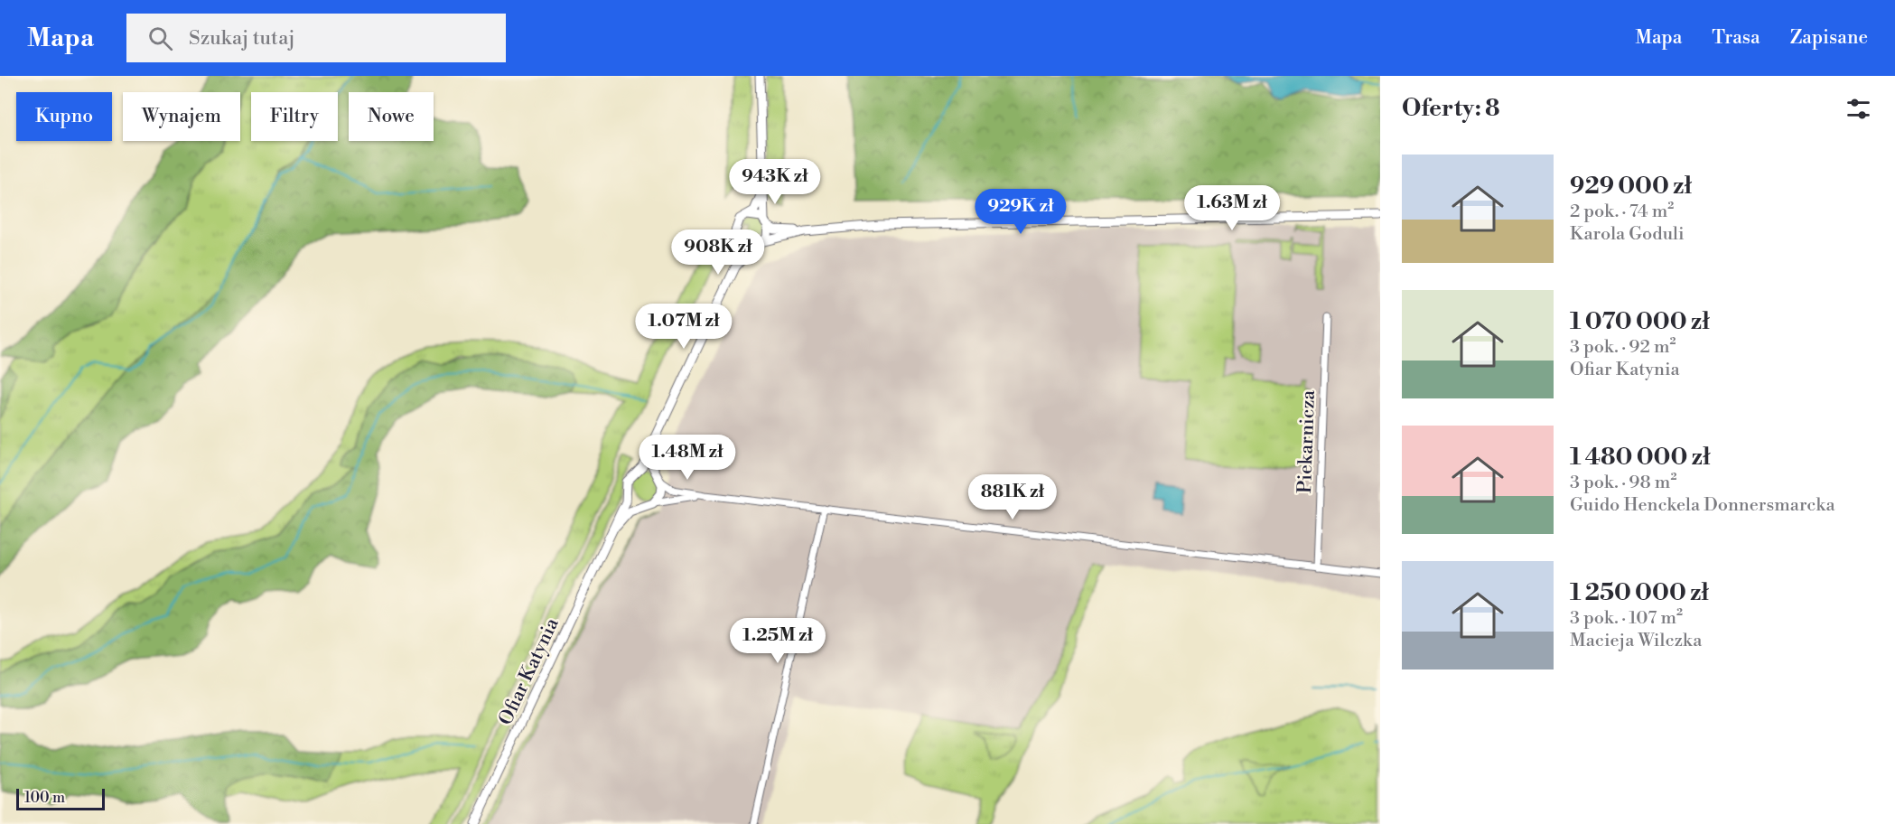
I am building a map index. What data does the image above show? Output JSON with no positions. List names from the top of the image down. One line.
{"streets":{"street":["Piekarnicza","Ofiar Katynia"]},"scale_bar":"100 m","page":{"header":"Mapa","search":"Szukaj tutaj","nav":["Mapa","Trasa","Zapisane"],"heading":"Oferty: 8","chip":["Kupno","Wynajem","Filtry","Nowe"],"list":[{"name":"929 000 zł","note":"2 pok. · 74 m² · Karola Goduli"},{"name":"1 070 000 zł","note":"3 pok. · 92 m² · Ofiar Katynia"},{"name":"1 480 000 zł","note":"3 pok. · 98 m² · Guido Henckela Donnersmarcka"},{"name":"1 250 000 zł","note":"3 pok. · 107 m² · Macieja Wilczka"}],"price":["943K zł","1.63M zł","929K zł","908K zł","1.07M zł","1.48M zł","881K zł","1.25M zł"],"scale":"100 m"}}
